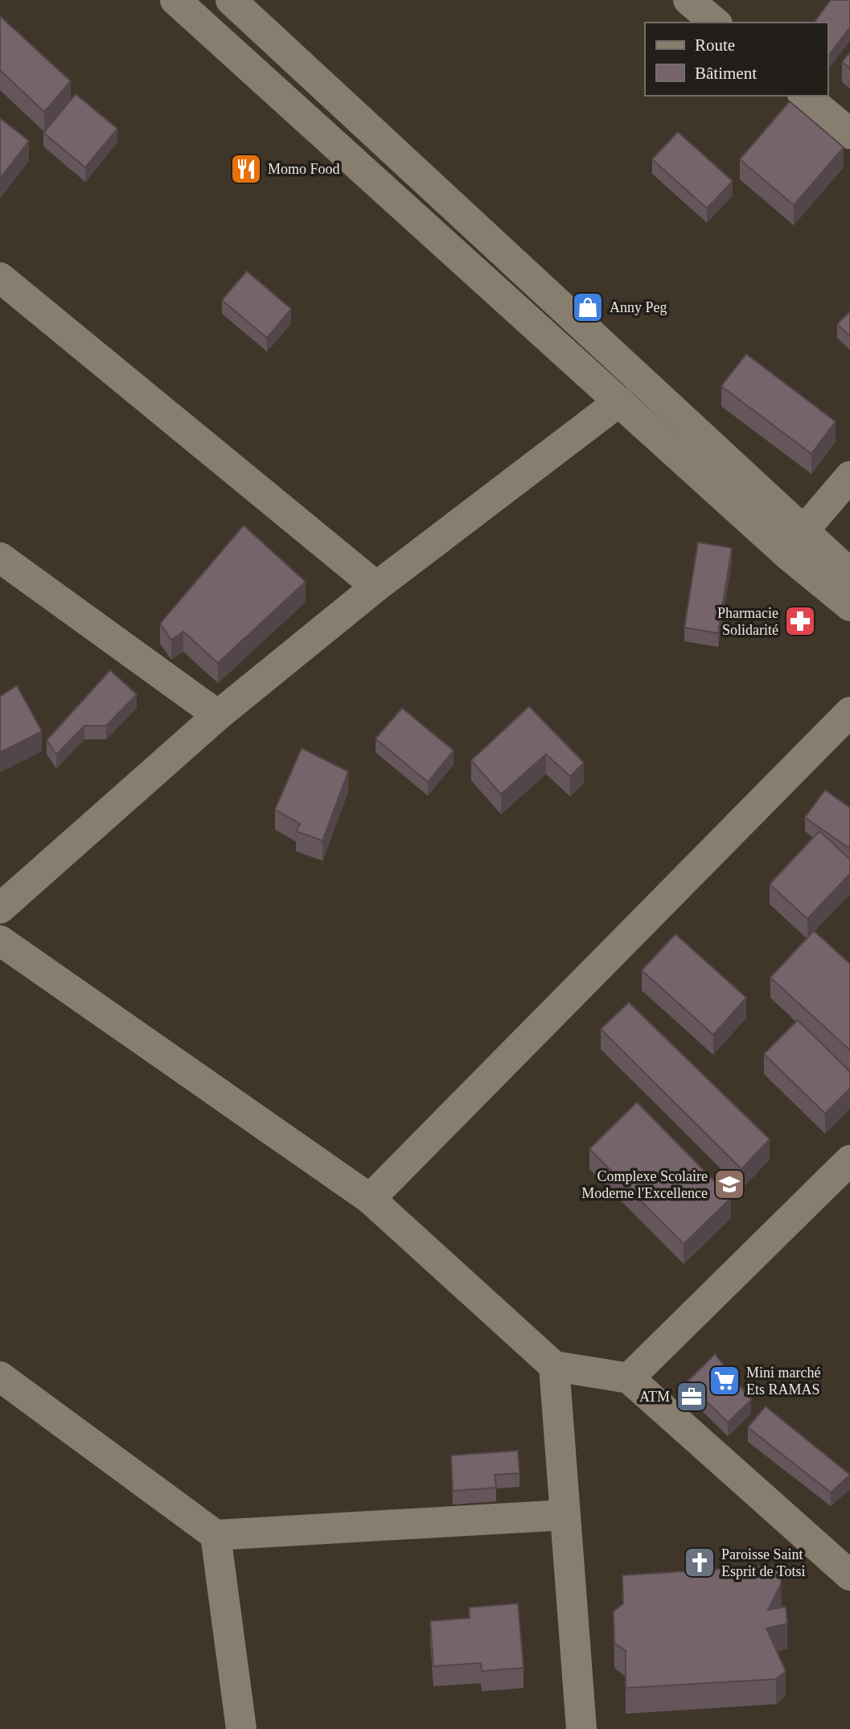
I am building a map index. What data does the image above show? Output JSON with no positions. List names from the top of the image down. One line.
{"places":{"restaurant":["Momo Food"],"shop":["Anny Peg"],"pharmacy":["Pharmacie Solidarité"],"school or university":["Complexe Scolaire Moderne l'Excellence"],"supermarket":["Mini marché Ets RAMAS"],"office":["ATM"],"church":["Paroisse Saint Esprit de Totsi"]},"legend":["Route","Bâtiment"]}
